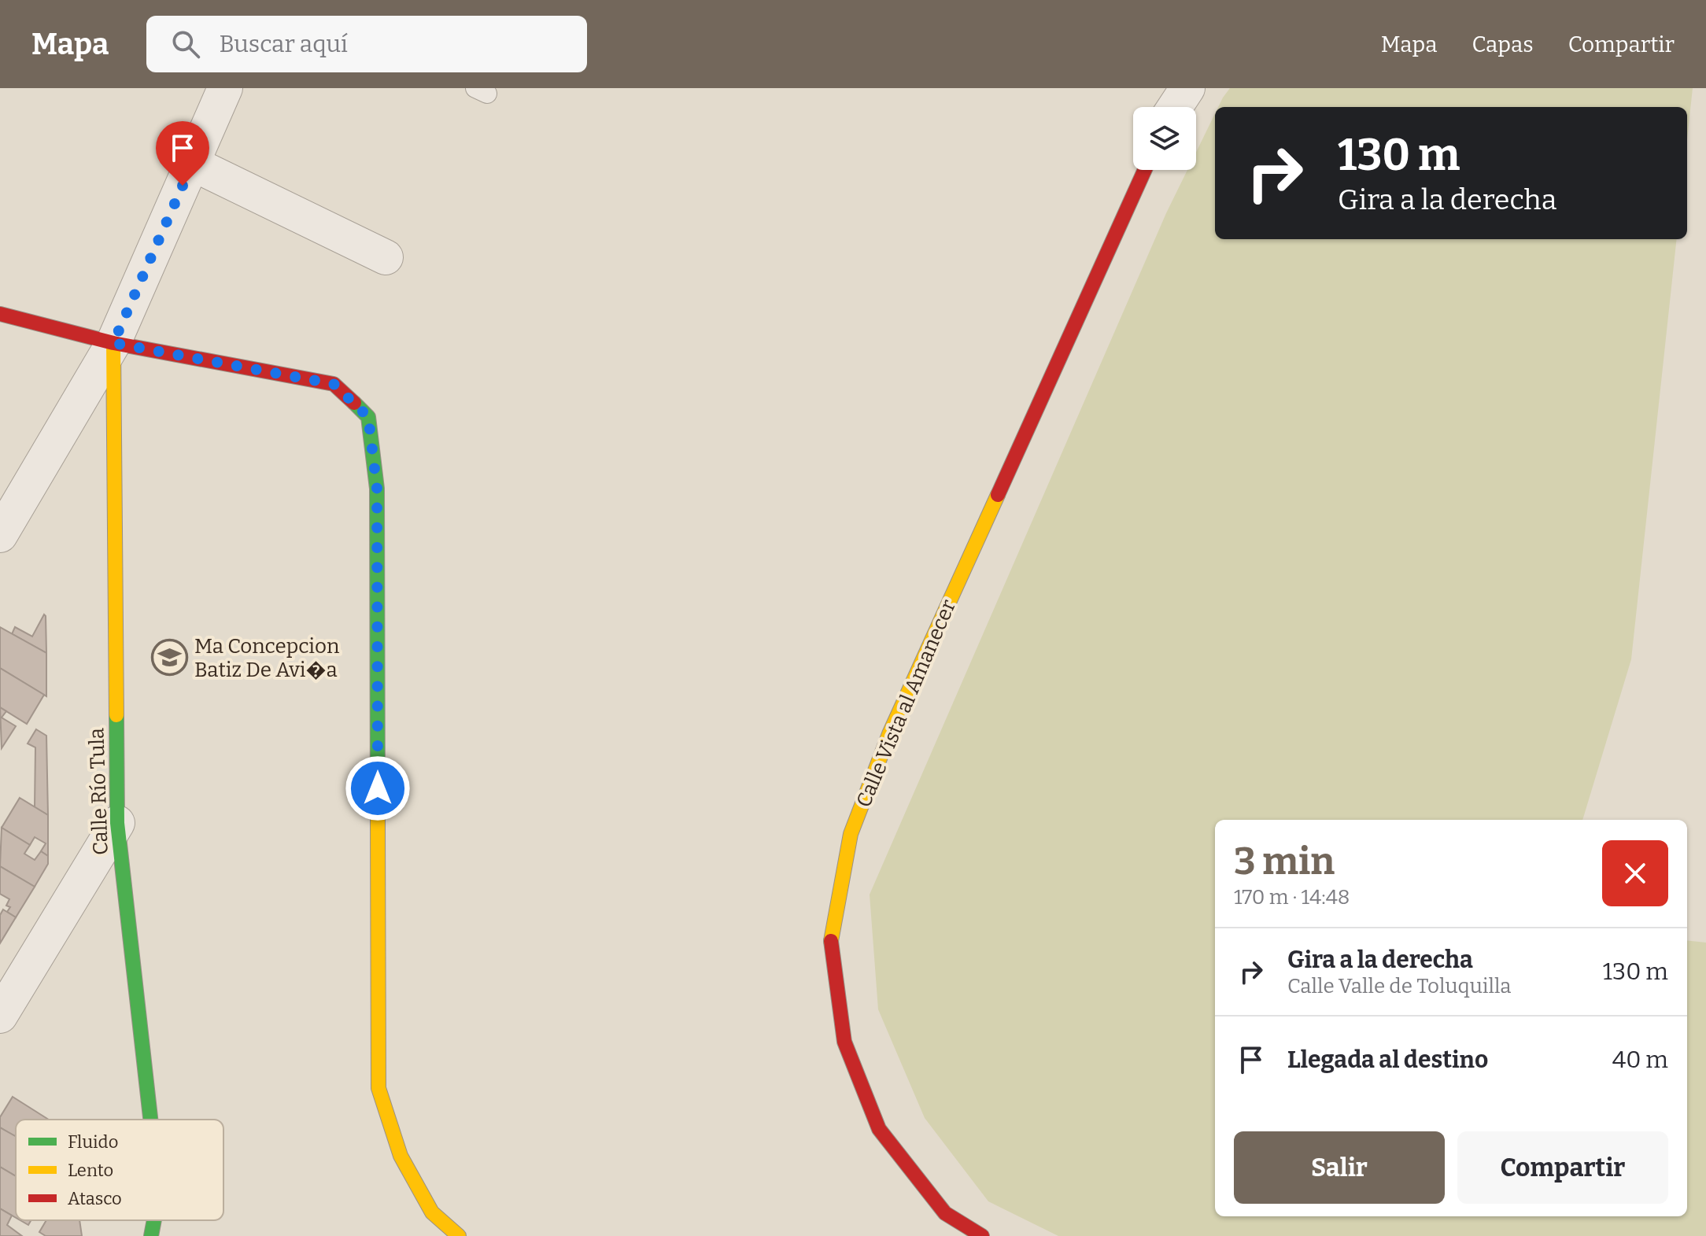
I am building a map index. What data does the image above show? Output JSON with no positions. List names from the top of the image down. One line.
{"streets":{"street":["Calle Vista al Amanecer","Calle Río Tula"]},"places":{"school or university":["Ma Concepcion Batiz De Avi�a"]},"legend":["Fluido","Lento","Atasco"],"page":{"header":"Mapa","search":"Buscar aquí","nav":["Mapa","Capas","Compartir"],"turn":["130 m","Gira a la derecha"],"heading":["3 min","170 m · 14:48"],"list":[{"name":"Gira a la derecha","note":"Calle Valle de Toluquilla","value":"130 m"},{"name":"Llegada al destino","value":"40 m"}],"buttons":["Salir","Compartir"]}}
